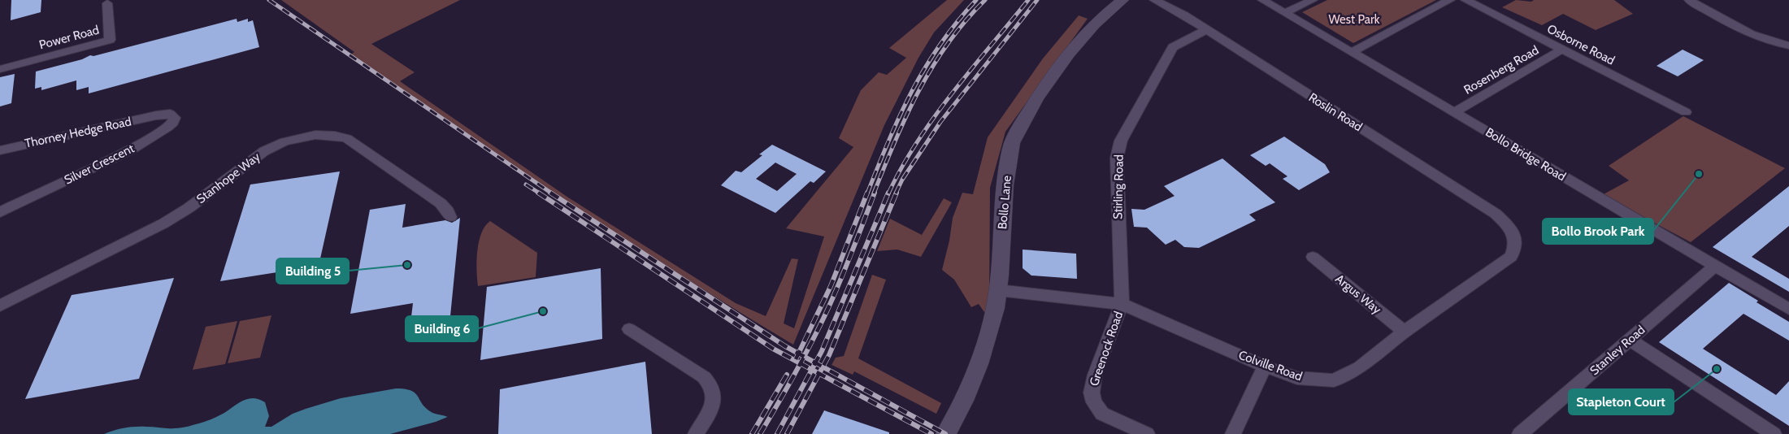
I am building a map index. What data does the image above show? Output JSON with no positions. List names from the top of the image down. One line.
{"streets":{"street":["Power Road","Osborne Road","Rosenberg Road","Roslin Road","Thorney Hedge Road","Bollo Bridge Road","Silver Crescent","Stanhope Way","Stirling Road","Bollo Lane","Argus Way","Greenock Road","Stanley Road","Colville Road"]},"crossings":[["Osborne Road","Rosenberg Road"],["Rosenberg Road","Bollo Bridge Road"],["Roslin Road","Stirling Road"],["Roslin Road","Colville Road"],["Thorney Hedge Road","Silver Crescent"],["Bollo Bridge Road","Stanley Road"],["Stirling Road","Greenock Road"],["Stirling Road","Colville Road"],["Bollo Lane","Colville Road"],["Argus Way","Colville Road"],["Greenock Road","Colville Road"]],"parks":["West Park"],"places":["Bollo Brook Park","Building 5","Building 6","Stapleton Court"]}
